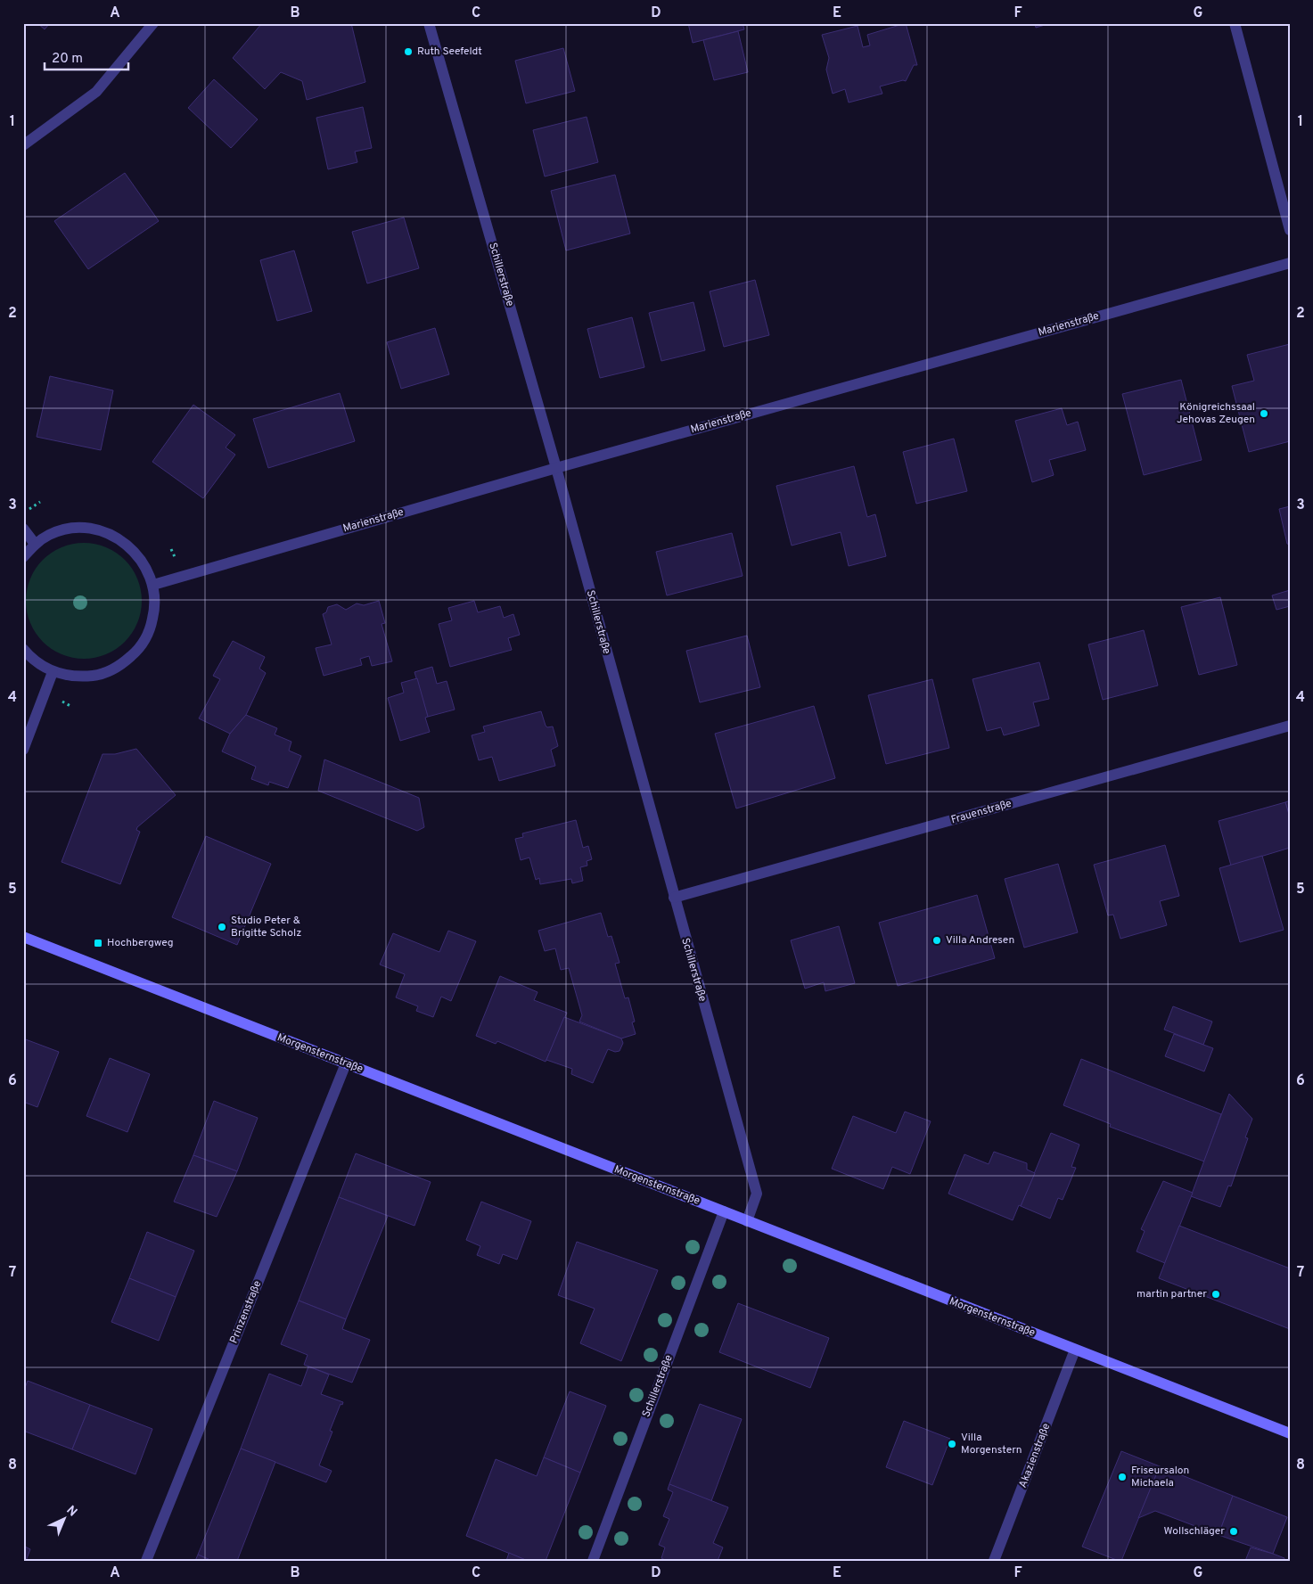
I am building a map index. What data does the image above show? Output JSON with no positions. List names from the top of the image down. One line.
{"streets":{"main road":["Morgensternstraße"],"street":["Schillerstraße","Marienstraße","Frauenstraße","Prinzenstraße","Akazienstraße"]},"crossings":[["Schillerstraße","Marienstraße"],["Schillerstraße","Frauenstraße"],["Schillerstraße","Morgensternstraße"],["Morgensternstraße","Prinzenstraße"],["Morgensternstraße","Akazienstraße"]],"places":{"other":["Ruth Seefeldt","Königreichssaal Jehovas Zeugen","Studio Peter & Brigitte Scholz","Villa Andresen","martin partner","Villa Morgenstern","Friseursalon Michaela","Wollschläger"],"transit":["Hochbergweg"]},"scale_bar":"20 m","north":"top right","grid":{"columns":["A","B","C","D","E","F","G"],"rows":["1","2","3","4","5","6","7","8"]}}
